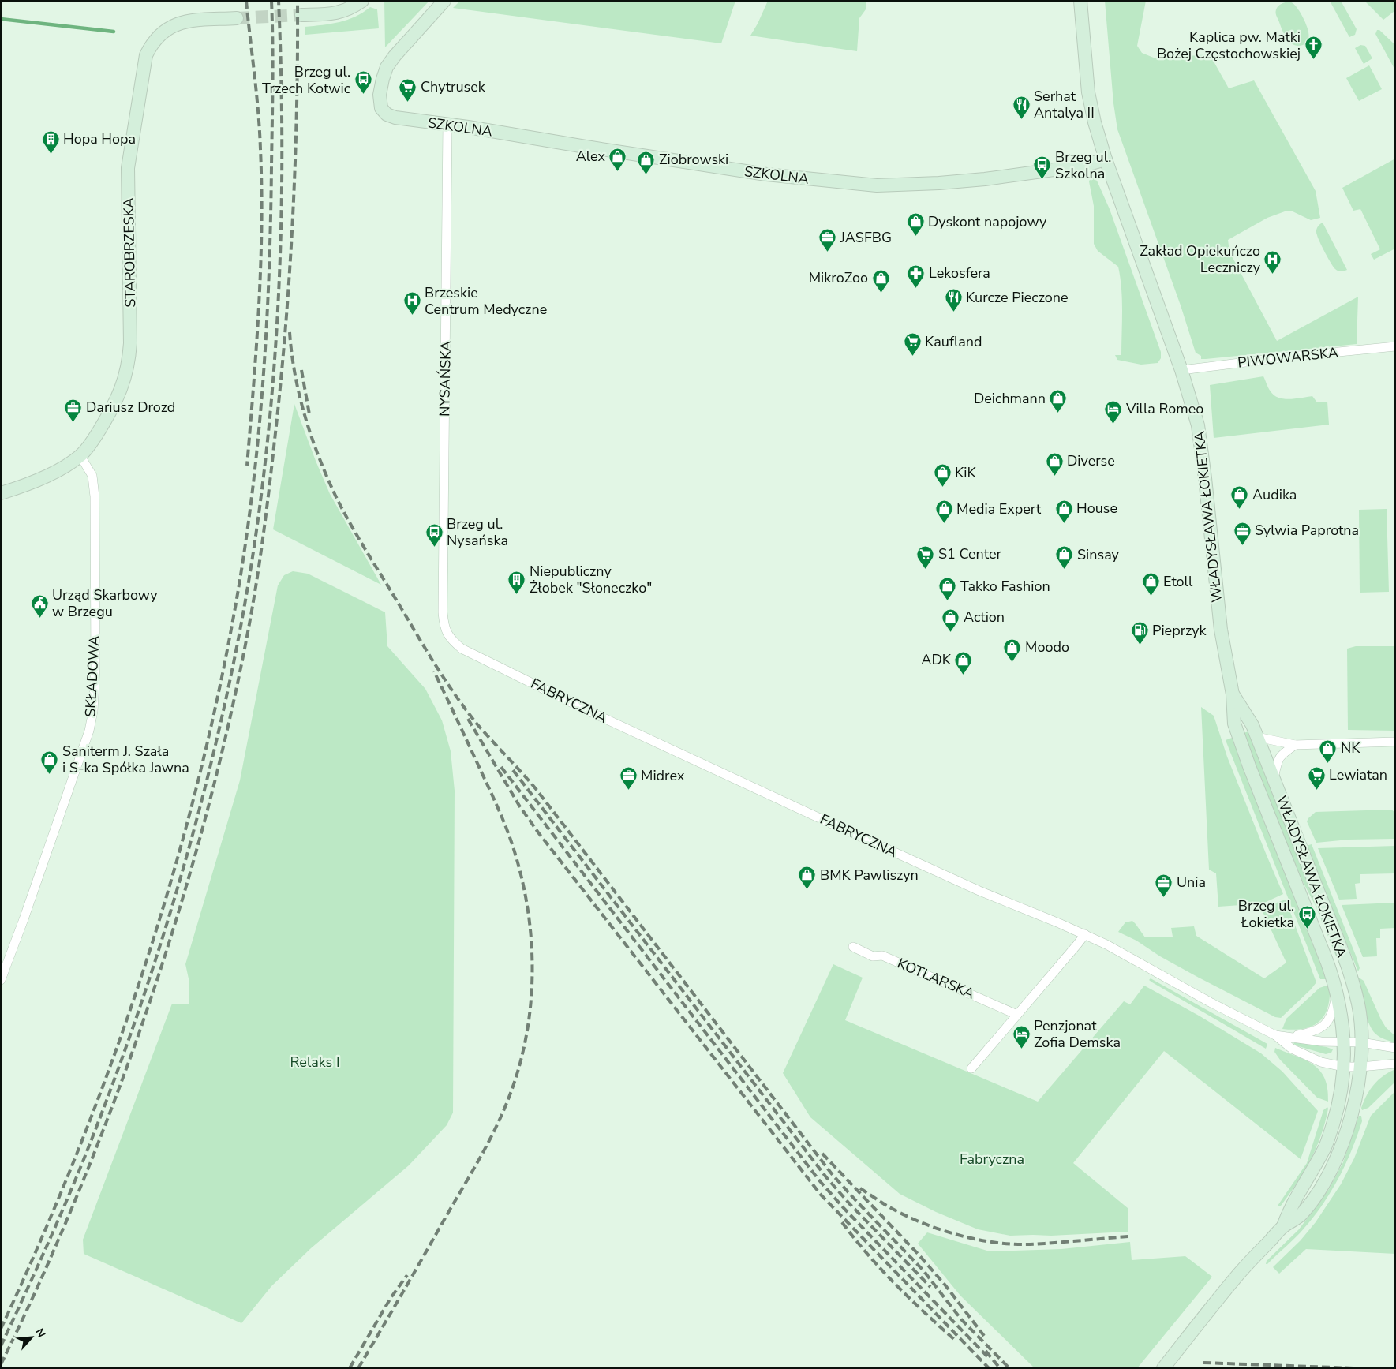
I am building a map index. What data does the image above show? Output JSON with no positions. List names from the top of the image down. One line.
{"streets":{"main road":["SZKOLNA","STAROBRZESKA","WŁADYSŁAWA ŁOKIETKA"],"street":["PIWOWARSKA","NYSAŃSKA","SKŁADOWA","FABRYCZNA","KOTLARSKA"]},"crossings":[["SZKOLNA","NYSAŃSKA"],["SZKOLNA","WŁADYSŁAWA ŁOKIETKA"],["STAROBRZESKA","SKŁADOWA"],["PIWOWARSKA","WŁADYSŁAWA ŁOKIETKA"],["NYSAŃSKA","FABRYCZNA"],["WŁADYSŁAWA ŁOKIETKA","FABRYCZNA"]],"parks":["Relaks I","Fabryczna"],"places":{"church":["Kaplica pw. Matki Bożej Częstochowskiej"],"bus stop":["Brzeg ul. Trzech Kotwic","Brzeg ul. Szkolna","Brzeg ul. Nysańska","Brzeg ul. Łokietka"],"supermarket":["Chytrusek","Kaufland","S1 Center","Lewiatan"],"restaurant":["Serhat Antalya II","Kurcze Pieczone"],"building":["Hopa Hopa","Niepubliczny Żłobek \"Słoneczko\""],"shop":["Alex","Ziobrowski","Dyskont napojowy","MikroZoo","Deichmann","Diverse","KiK","Audika","House","Media Expert","Sinsay","Etoll","Takko Fashion","Action","Moodo","ADK","NK","Saniterm J. Szała i S-ka Spółka Jawna","BMK Pawliszyn"],"office":["JASFBG","Dariusz Drozd","Sylwia Paprotna","Midrex","Unia"],"hospital":["Zakład Opiekuńczo Leczniczy","Brzeskie Centrum Medyczne"],"pharmacy":["Lekosfera"],"hotel":["Villa Romeo","Penzjonat Zofia Demska"],"public building":["Urząd Skarbowy w Brzegu"],"fuel station":["Pieprzyk"]},"north":"top right"}
